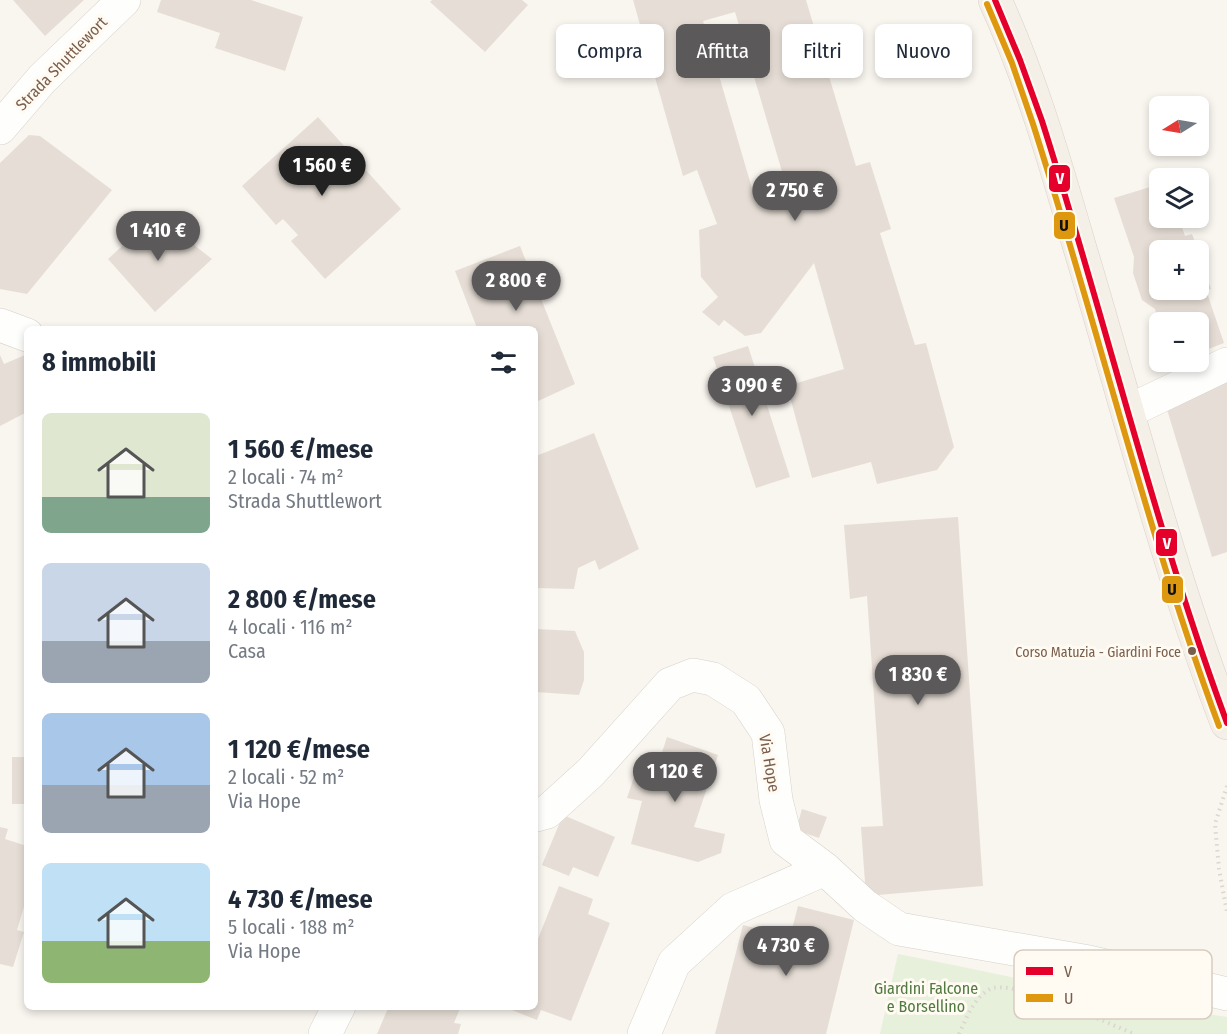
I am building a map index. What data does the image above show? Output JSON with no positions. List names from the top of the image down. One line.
{"streets":{"street":["Strada Shuttlewort","Via Hope"]},"parks":["Giardini Falcone e Borsellino"],"places":["Corso Matuzia - Giardini Foce"],"lines":["transit line V","transit line U"],"legend":["V","U"],"north":"left","page":{"chip":["Compra","Affitta","Filtri","Nuovo"],"map_buttons":["+","−"],"price":["1 560 €","2 750 €","1 410 €","2 800 €","3 090 €","1 830 €","1 120 €","4 730 €"],"heading":"8 immobili","list":[{"name":"1 560 €/mese","note":"2 locali · 74 m² · Strada Shuttlewort"},{"name":"2 800 €/mese","note":"4 locali · 116 m² · Casa"},{"name":"1 120 €/mese","note":"2 locali · 52 m² · Via Hope"},{"name":"4 730 €/mese","note":"5 locali · 188 m² · Via Hope"}]}}
